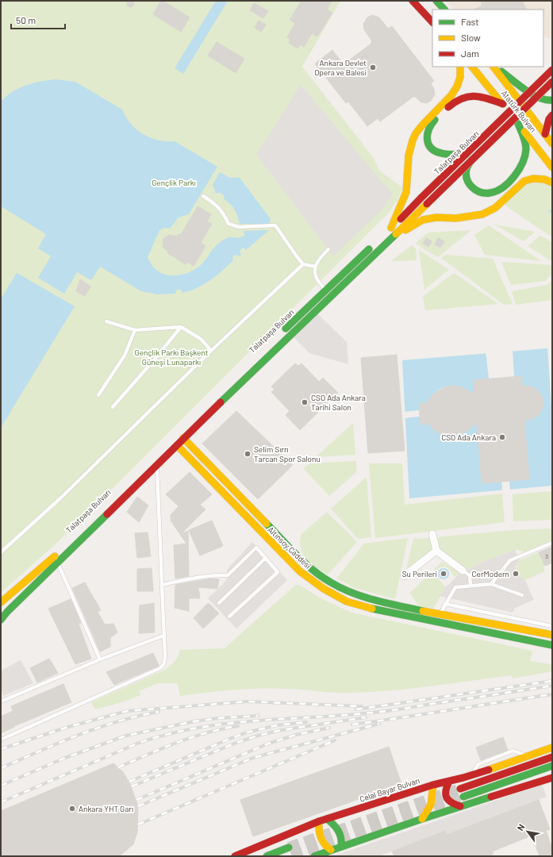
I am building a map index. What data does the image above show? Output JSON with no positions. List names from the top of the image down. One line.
{"streets":{"main road":["Atatürk Bulvarı","Talatpaşa Bulvarı","Altınsoy Caddesi","Celal Bayar Bulvarı"]},"crossings":[["Talatpaşa Bulvarı","Altınsoy Caddesi"]],"parks":["Gençlik Parkı","Gençlik Parkı Başkent Güneşi Lunaparkı"],"places":["Ankara Devlet Opera ve Balesi","CSO Ada Ankara Tarihi Salon","CSO Ada Ankara","Selim Sırrı Tarcan Spor Salonu","Su Perileri","CerModern","Ankara YHT Garı"],"house_numbers":["3"],"legend":["Fast","Slow","Jam"],"scale_bar":"50 m","north":"top left"}
